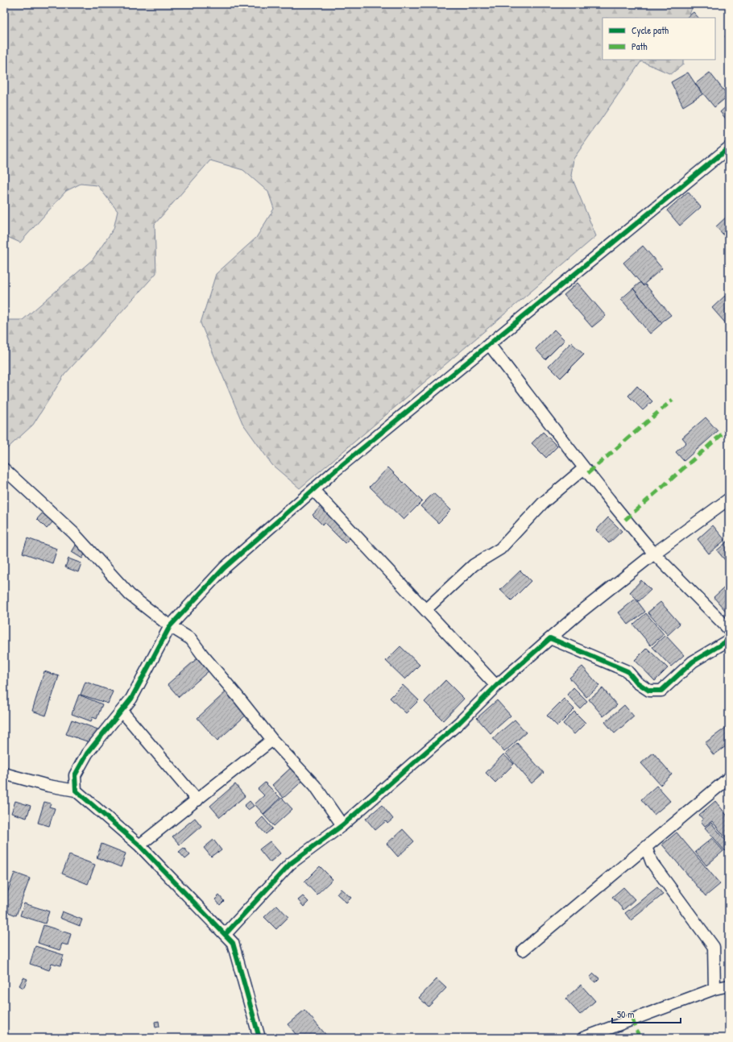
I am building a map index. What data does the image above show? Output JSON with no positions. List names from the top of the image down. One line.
{"legend":["Cycle path","Path"],"scale_bar":"50 m"}
